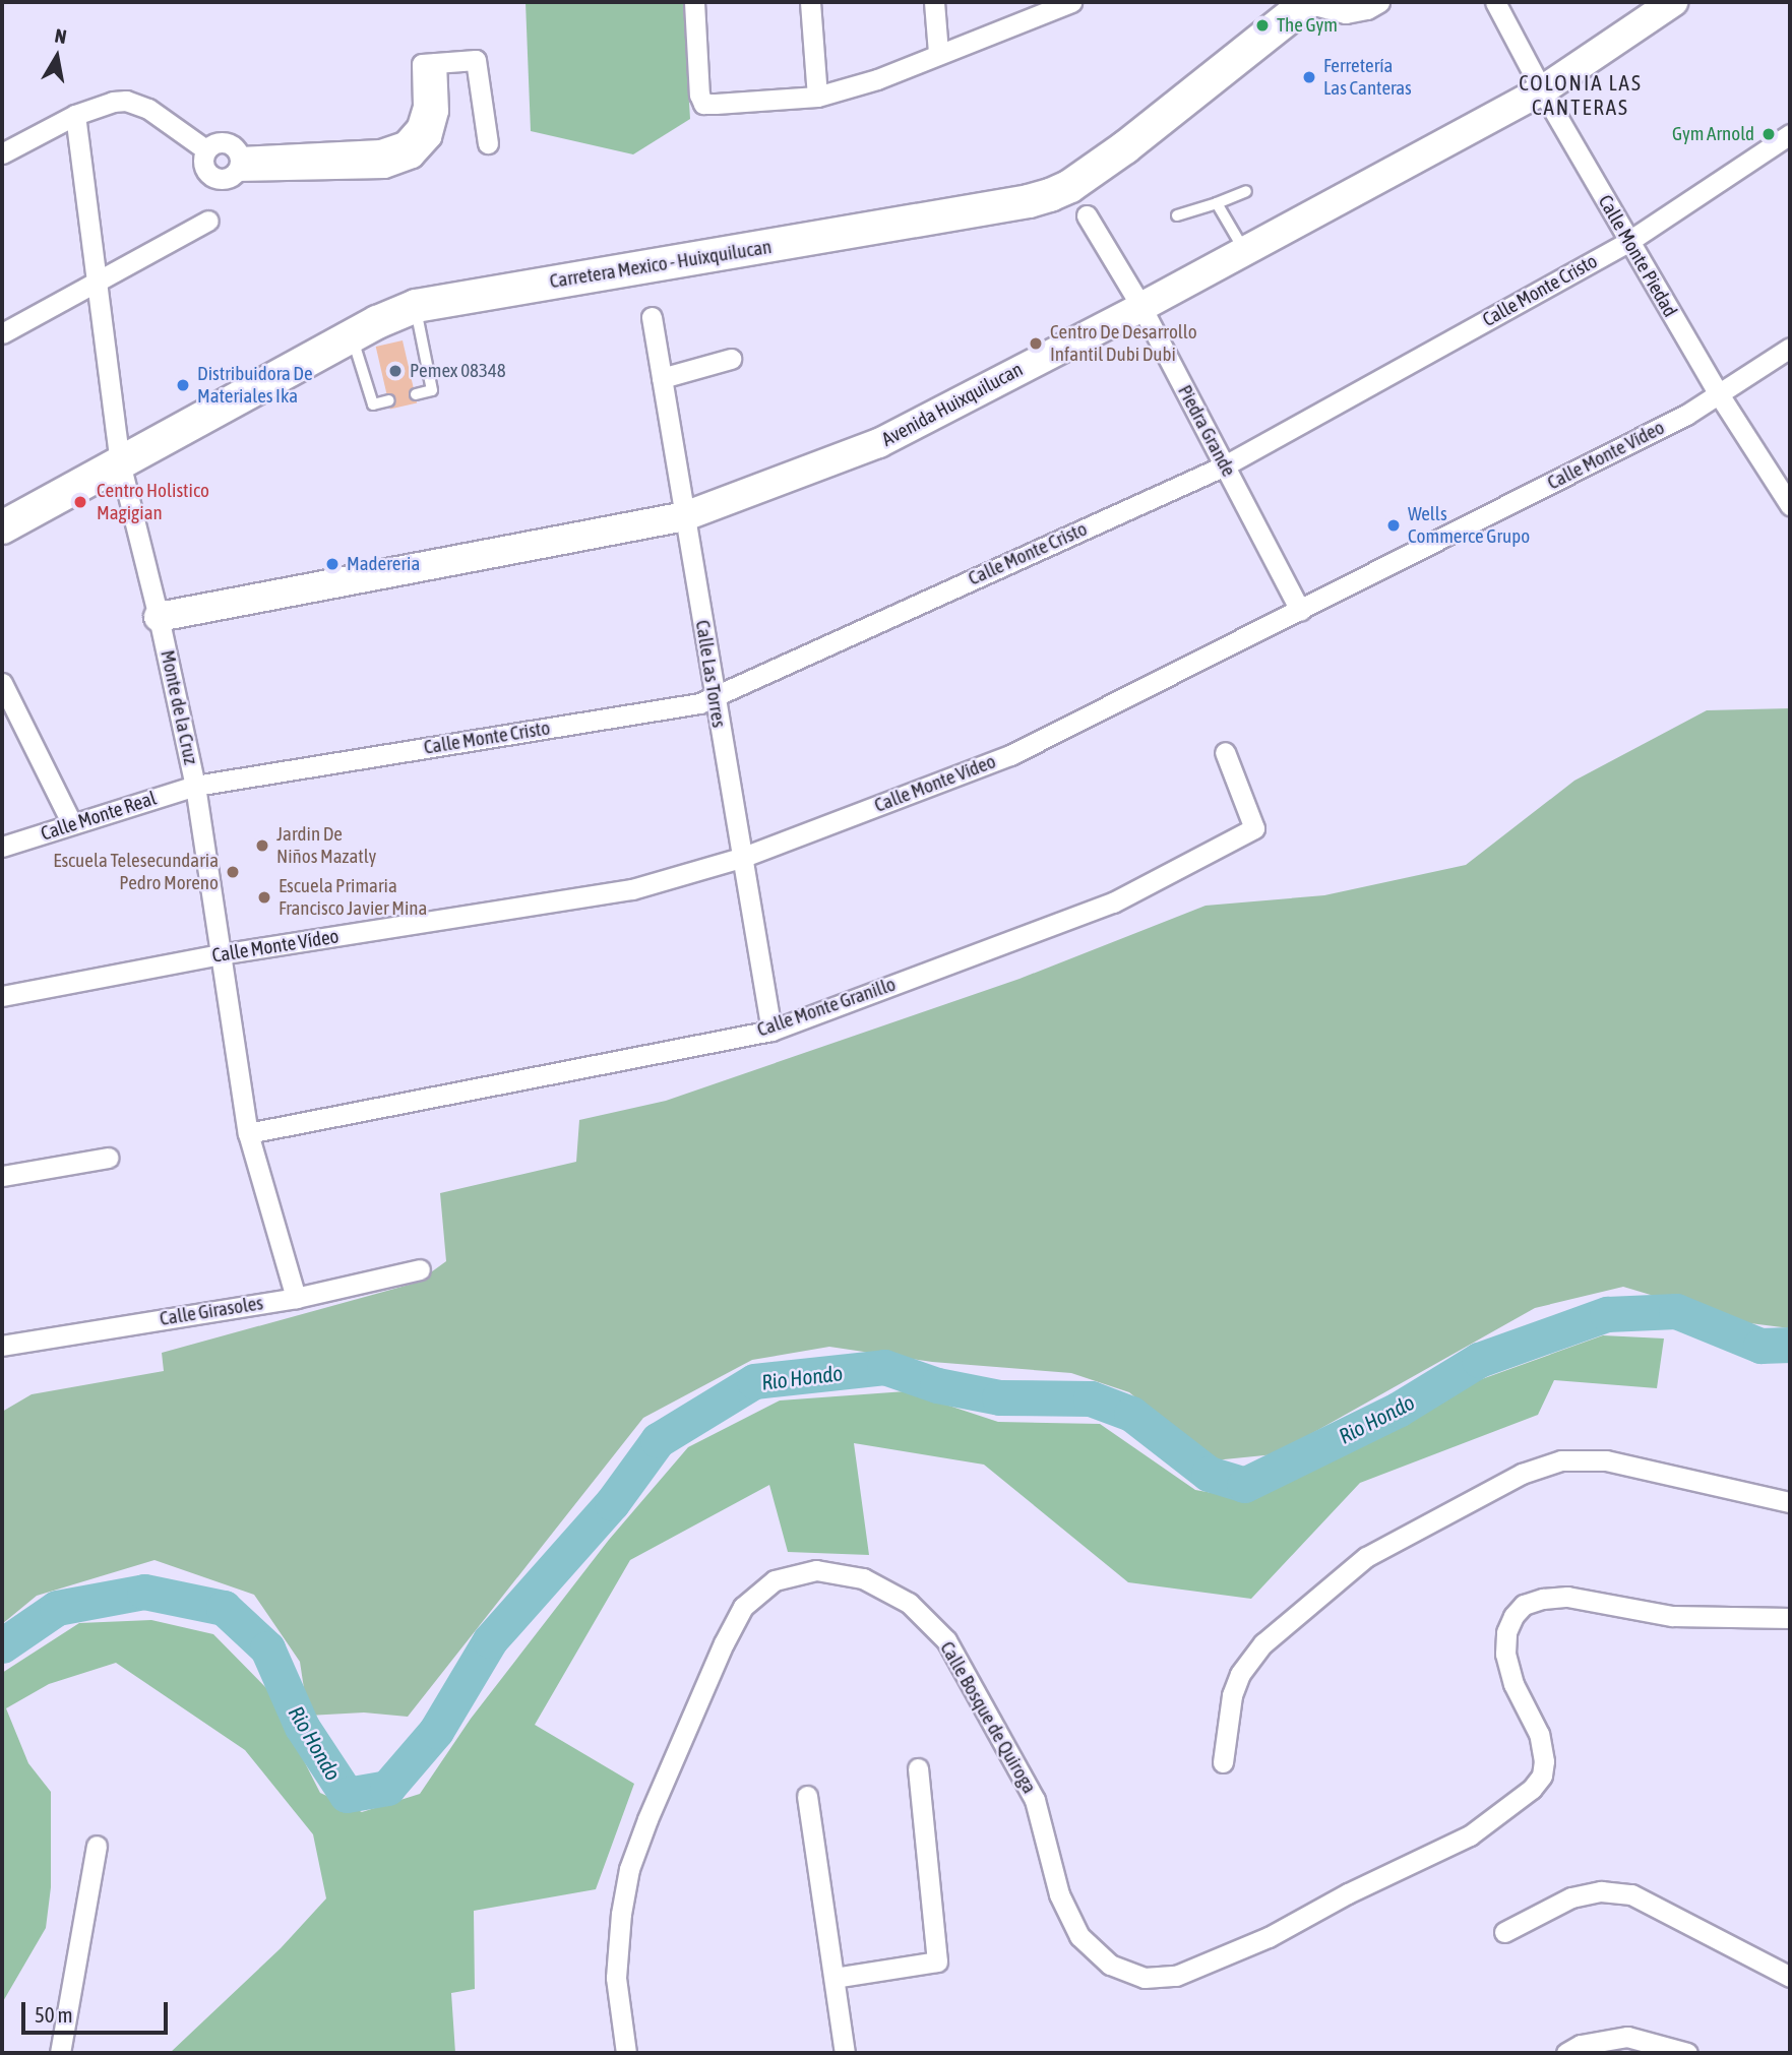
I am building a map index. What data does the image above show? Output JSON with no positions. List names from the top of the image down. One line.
{"streets":{"main road":["Carretera Mexico - Huixquilucan"],"street":["Calle Monte Piedad","Calle Monte Cristo","Avenida Huixquilucan","Piedra Grande","Calle Monte Vídeo","Calle Las Torres","Monte de la Cruz","Calle Monte Real","Calle Monte Granillo","Calle Girasoles","Calle Bosque de Quiroga"]},"crossings":[["Calle Monte Piedad","Calle Monte Cristo"],["Calle Monte Piedad","Avenida Huixquilucan"],["Calle Monte Piedad","Calle Monte Vídeo"],["Carretera Mexico - Huixquilucan","Monte de la Cruz"],["Calle Monte Cristo","Piedra Grande"],["Calle Monte Cristo","Calle Las Torres"],["Calle Monte Cristo","Monte de la Cruz"],["Calle Monte Cristo","Calle Monte Real"],["Avenida Huixquilucan","Piedra Grande"],["Avenida Huixquilucan","Calle Las Torres"],["Avenida Huixquilucan","Monte de la Cruz"],["Piedra Grande","Calle Monte Vídeo"],["Calle Monte Vídeo","Calle Las Torres"],["Calle Monte Vídeo","Monte de la Cruz"],["Calle Las Torres","Calle Monte Granillo"],["Monte de la Cruz","Calle Monte Real"],["Monte de la Cruz","Calle Monte Granillo"],["Monte de la Cruz","Calle Girasoles"]],"districts":["COLONIA LAS CANTERAS"],"water":["Rio Hondo"],"places":["The Gym","Ferretería Las Canteras","Gym Arnold","Centro De Desarrollo Infantil Dubi Dubi","Pemex 08348","Distribuidora De Materiales Ika","Centro Holistico Magigian","Wells Commerce Grupo","Madereria","Jardin De Niños Mazatly","Escuela Telesecundaria Pedro Moreno","Escuela Primaria Francisco Javier Mina"],"scale_bar":"50 m","north":"top"}
